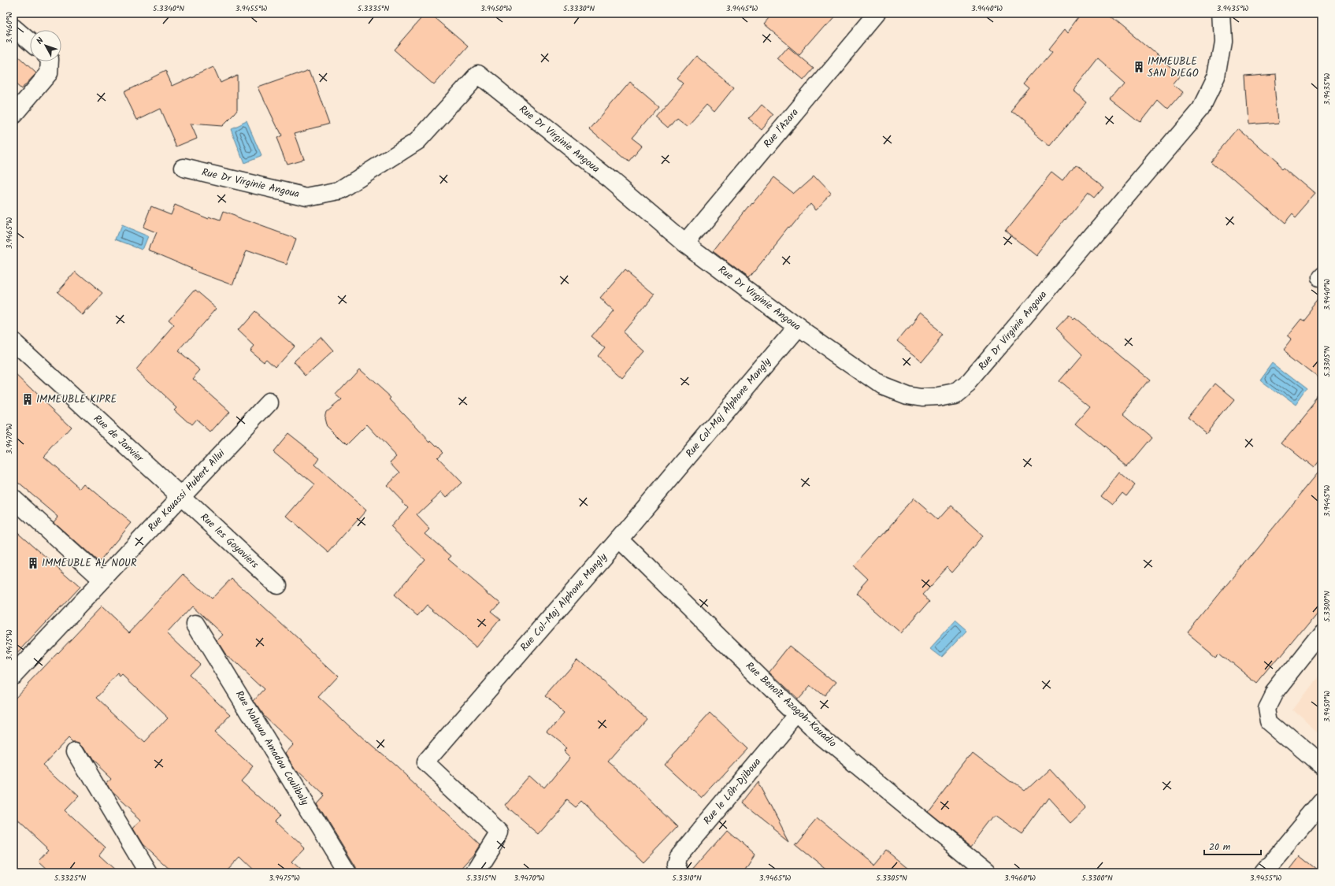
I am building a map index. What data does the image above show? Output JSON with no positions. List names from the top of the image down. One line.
{"streets":{"street":["Rue l'Azara","Rue Dr Virginie Angoua","Rue Col-Maj Alphone Mangly","Rue de Janvier","Rue Kouassi Hubert Allui","Rue les Goyaviers","Rue Benoît Azagoh-Kouadio","Rue Nahoua Amadou Coulibaly","Rue le Lôh-Djiboua"]},"crossings":[["Rue l'Azara","Rue Dr Virginie Angoua"],["Rue Dr Virginie Angoua","Rue Col-Maj Alphone Mangly"],["Rue Col-Maj Alphone Mangly","Rue Benoît Azagoh-Kouadio"],["Rue de Janvier","Rue Kouassi Hubert Allui"],["Rue de Janvier","Rue les Goyaviers"],["Rue Kouassi Hubert Allui","Rue les Goyaviers"],["Rue Benoît Azagoh-Kouadio","Rue le Lôh-Djiboua"]],"places":{"building":["IMMEUBLE SAN DIEGO","IMMEUBLE KIPRE","IMMEUBLE AL NOUR"]},"scale_bar":"20 m","north":"top left","coordinates":["5.3340°N","3.9455°W","5.3335°N","3.9450°W","5.3330°N","3.9445°W","3.9440°W","3.9435°W","3.9460°W","3.9465°W","5.3305°N","3.9470°W","5.3300°N","3.9475°W","5.3325°N","5.3315°N","5.3310°N"]}
